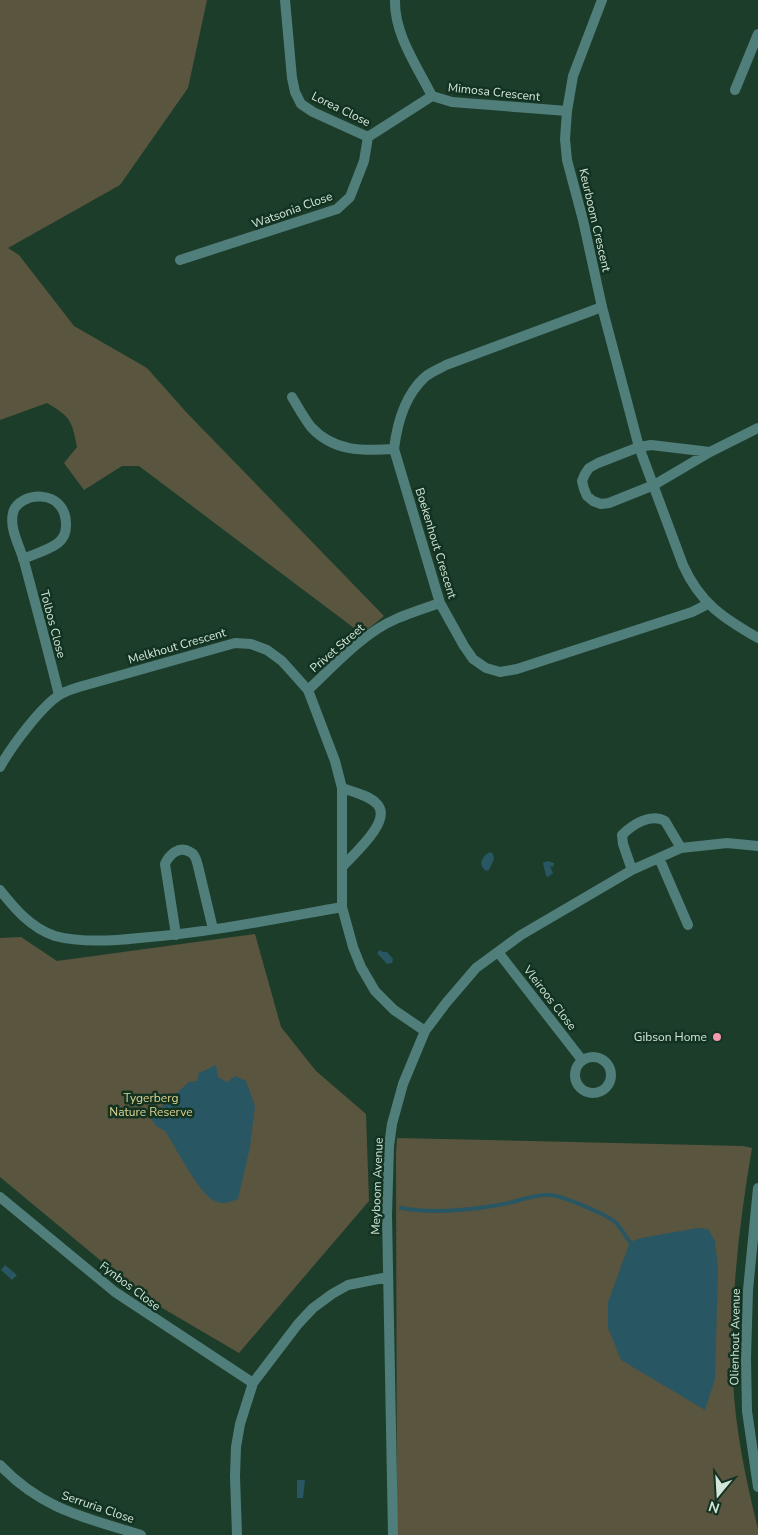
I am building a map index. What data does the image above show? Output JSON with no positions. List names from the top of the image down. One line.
{"streets":{"street":["Mimosa Crescent","Lorea Close","Watsonia Close","Keurboom Crescent","Boekenhout Crescent","Tolbos Close","Melkhout Crescent","Privet Street","Vleiroos Close","Meyboom Avenue","Fynbos Close","Olienhout Avenue","Serruria Close"]},"crossings":[["Mimosa Crescent","Lorea Close"],["Mimosa Crescent","Keurboom Crescent"],["Lorea Close","Watsonia Close"],["Keurboom Crescent","Boekenhout Crescent"],["Boekenhout Crescent","Privet Street"],["Tolbos Close","Melkhout Crescent"],["Melkhout Crescent","Privet Street"],["Melkhout Crescent","Meyboom Avenue"],["Vleiroos Close","Meyboom Avenue"]],"parks":["Tygerberg Nature Reserve"],"places":["Gibson Home"],"north":"bottom"}
